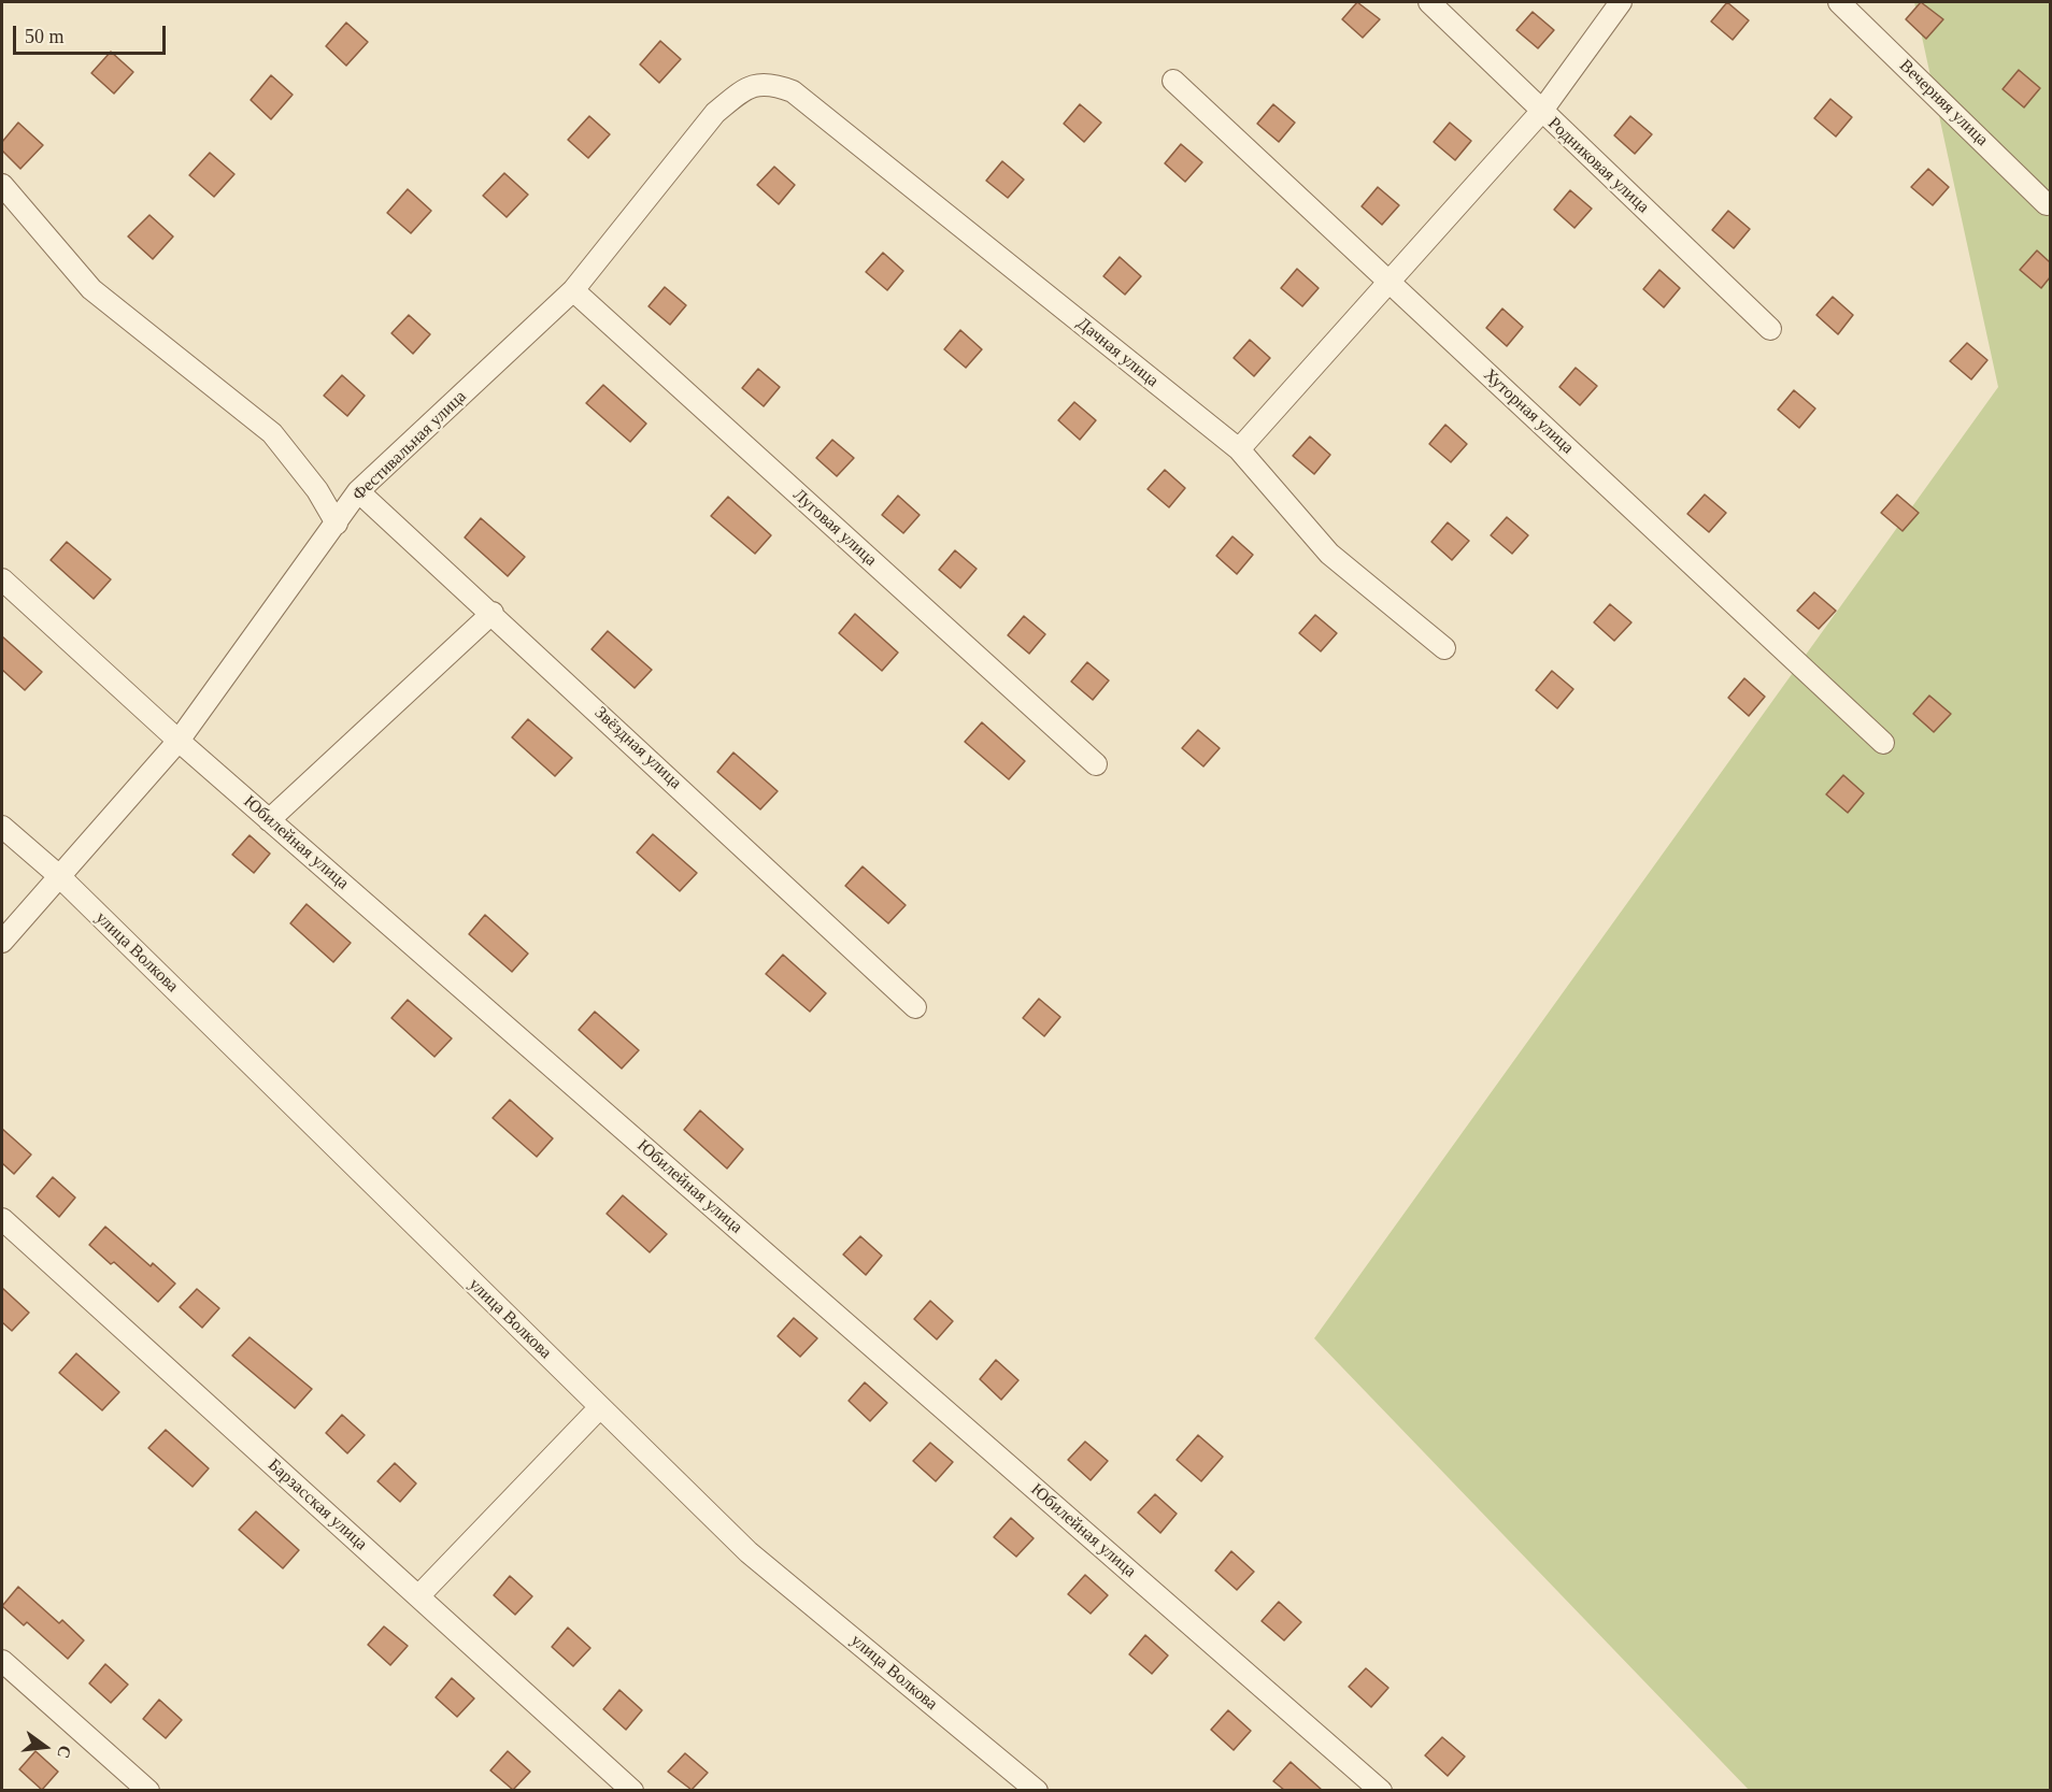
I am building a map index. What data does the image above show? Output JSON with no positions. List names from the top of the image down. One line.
{"streets":{"street":["Вечерняя улица","Родниковая улица","Дачная улица","Хуторная улица","Фестивальная улица","Луговая улица","Звёздная улица","Юбилейная улица","улица Волкова","Барзасская улица"]},"crossings":[["Дачная улица","Фестивальная улица"],["Фестивальная улица","Луговая улица"],["Фестивальная улица","Звёздная улица"],["Фестивальная улица","Юбилейная улица"],["Фестивальная улица","улица Волкова"]],"scale_bar":"50 m","north":"right"}
